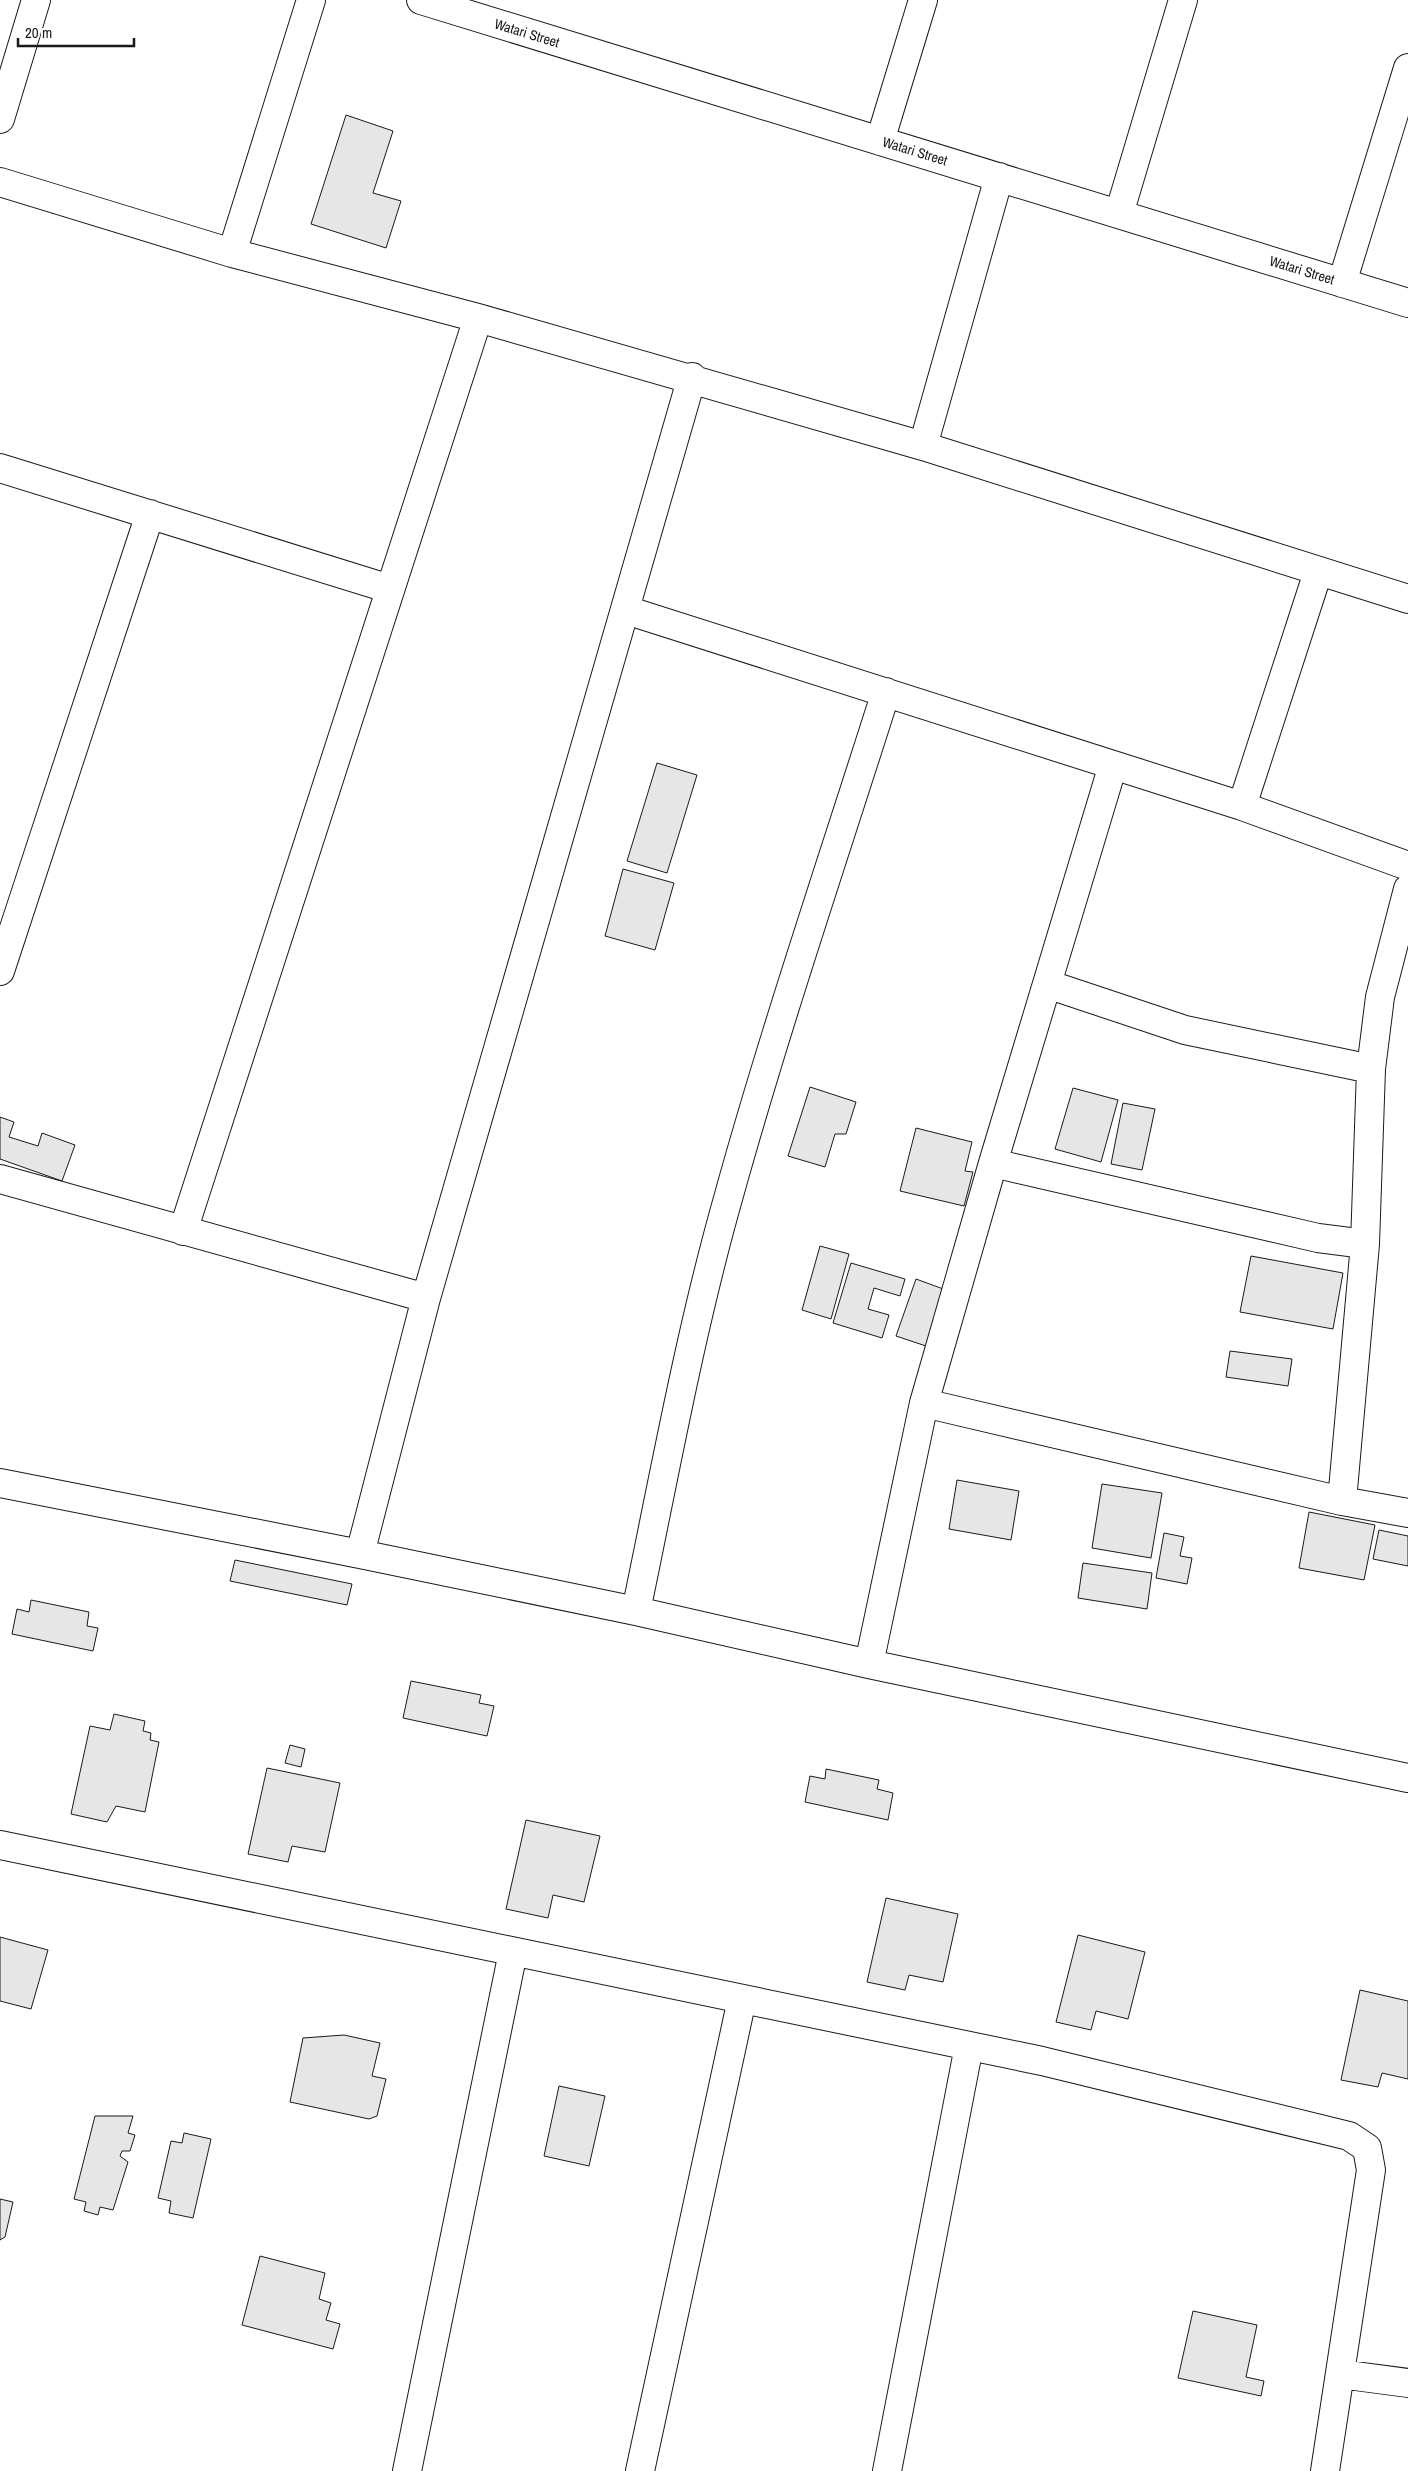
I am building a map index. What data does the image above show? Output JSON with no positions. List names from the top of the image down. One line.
{"streets":{"street":["Watari Street"]},"scale_bar":"20 m"}
